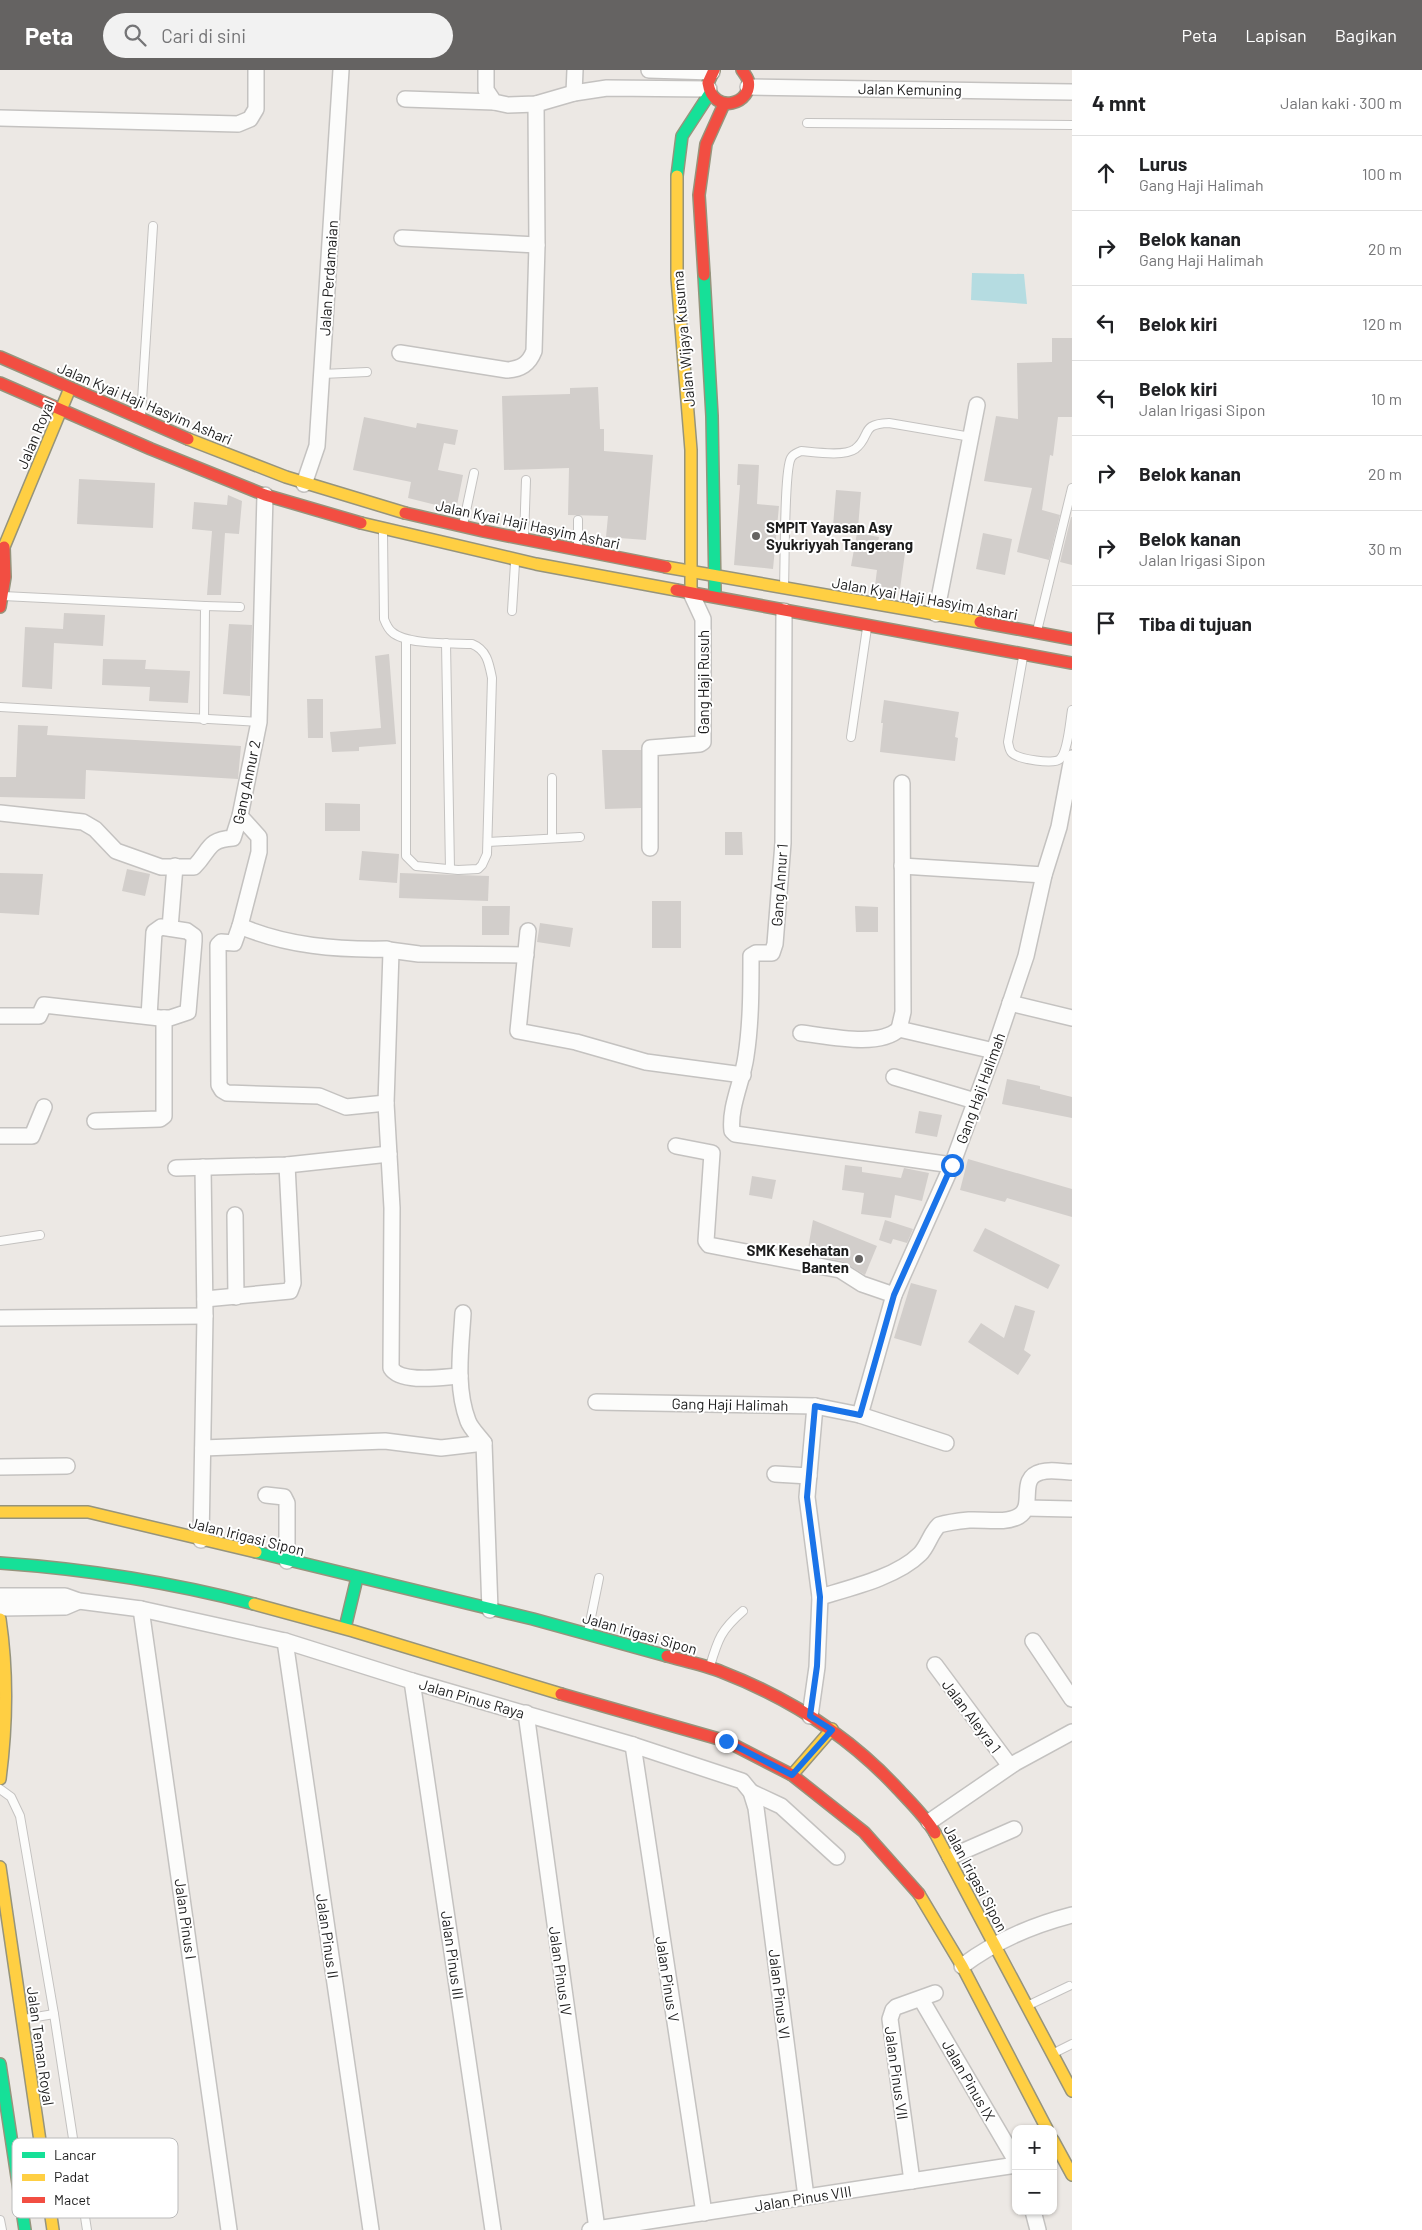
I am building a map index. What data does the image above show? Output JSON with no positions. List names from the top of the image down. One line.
{"streets":{"street":["Jalan Kemuning","Jalan Perdamaian","Jalan Wijaya Kusuma","Jalan Kyai Haji Hasyim Ashari","Jalan Royal","Gang Haji Rusuh","Gang Annur 2","Gang Annur 1","Gang Haji Halimah","Jalan Irigasi Sipon","Jalan Pinus Raya","Jalan Aleyra 1","Jalan Pinus I","Jalan Pinus II","Jalan Pinus III","Jalan Pinus IV","Jalan Pinus V","Jalan Pinus VI","Jalan Teman Royal","Jalan Pinus VII","Jalan Pinus IX","Jalan Pinus VIII"]},"crossings":[["Jalan Perdamaian","Jalan Kyai Haji Hasyim Ashari"],["Jalan Wijaya Kusuma","Jalan Kyai Haji Hasyim Ashari"],["Jalan Wijaya Kusuma","Gang Haji Rusuh"],["Jalan Kyai Haji Hasyim Ashari","Jalan Royal"],["Gang Annur 1","Gang Haji Halimah"],["Jalan Pinus Raya","Jalan Pinus I"],["Jalan Pinus Raya","Jalan Pinus II"],["Jalan Pinus Raya","Jalan Pinus III"],["Jalan Pinus Raya","Jalan Pinus IV"],["Jalan Pinus Raya","Jalan Pinus V"],["Jalan Pinus Raya","Jalan Pinus VI"],["Jalan Pinus IV","Jalan Pinus VIII"],["Jalan Pinus V","Jalan Pinus VIII"],["Jalan Pinus VI","Jalan Pinus VIII"],["Jalan Pinus VII","Jalan Pinus IX"],["Jalan Pinus VII","Jalan Pinus VIII"]],"places":["SMPIT Yayasan Asy Syukriyyah Tangerang","SMK Kesehatan Banten"],"legend":["Lancar","Padat","Macet"],"page":{"header":"Peta","search":"Cari di sini","nav":["Peta","Lapisan","Bagikan"],"heading":["4 mnt","Jalan kaki · 300 m"],"list":[["Lurus","Gang Haji Halimah","100 m"],["Belok kanan","Gang Haji Halimah","20 m"],["Belok kiri","120 m"],["Belok kiri","Jalan Irigasi Sipon","10 m"],["Belok kanan","20 m"],["Belok kanan","Jalan Irigasi Sipon","30 m"],"Tiba di tujuan"],"map_buttons":["+","−"]}}
